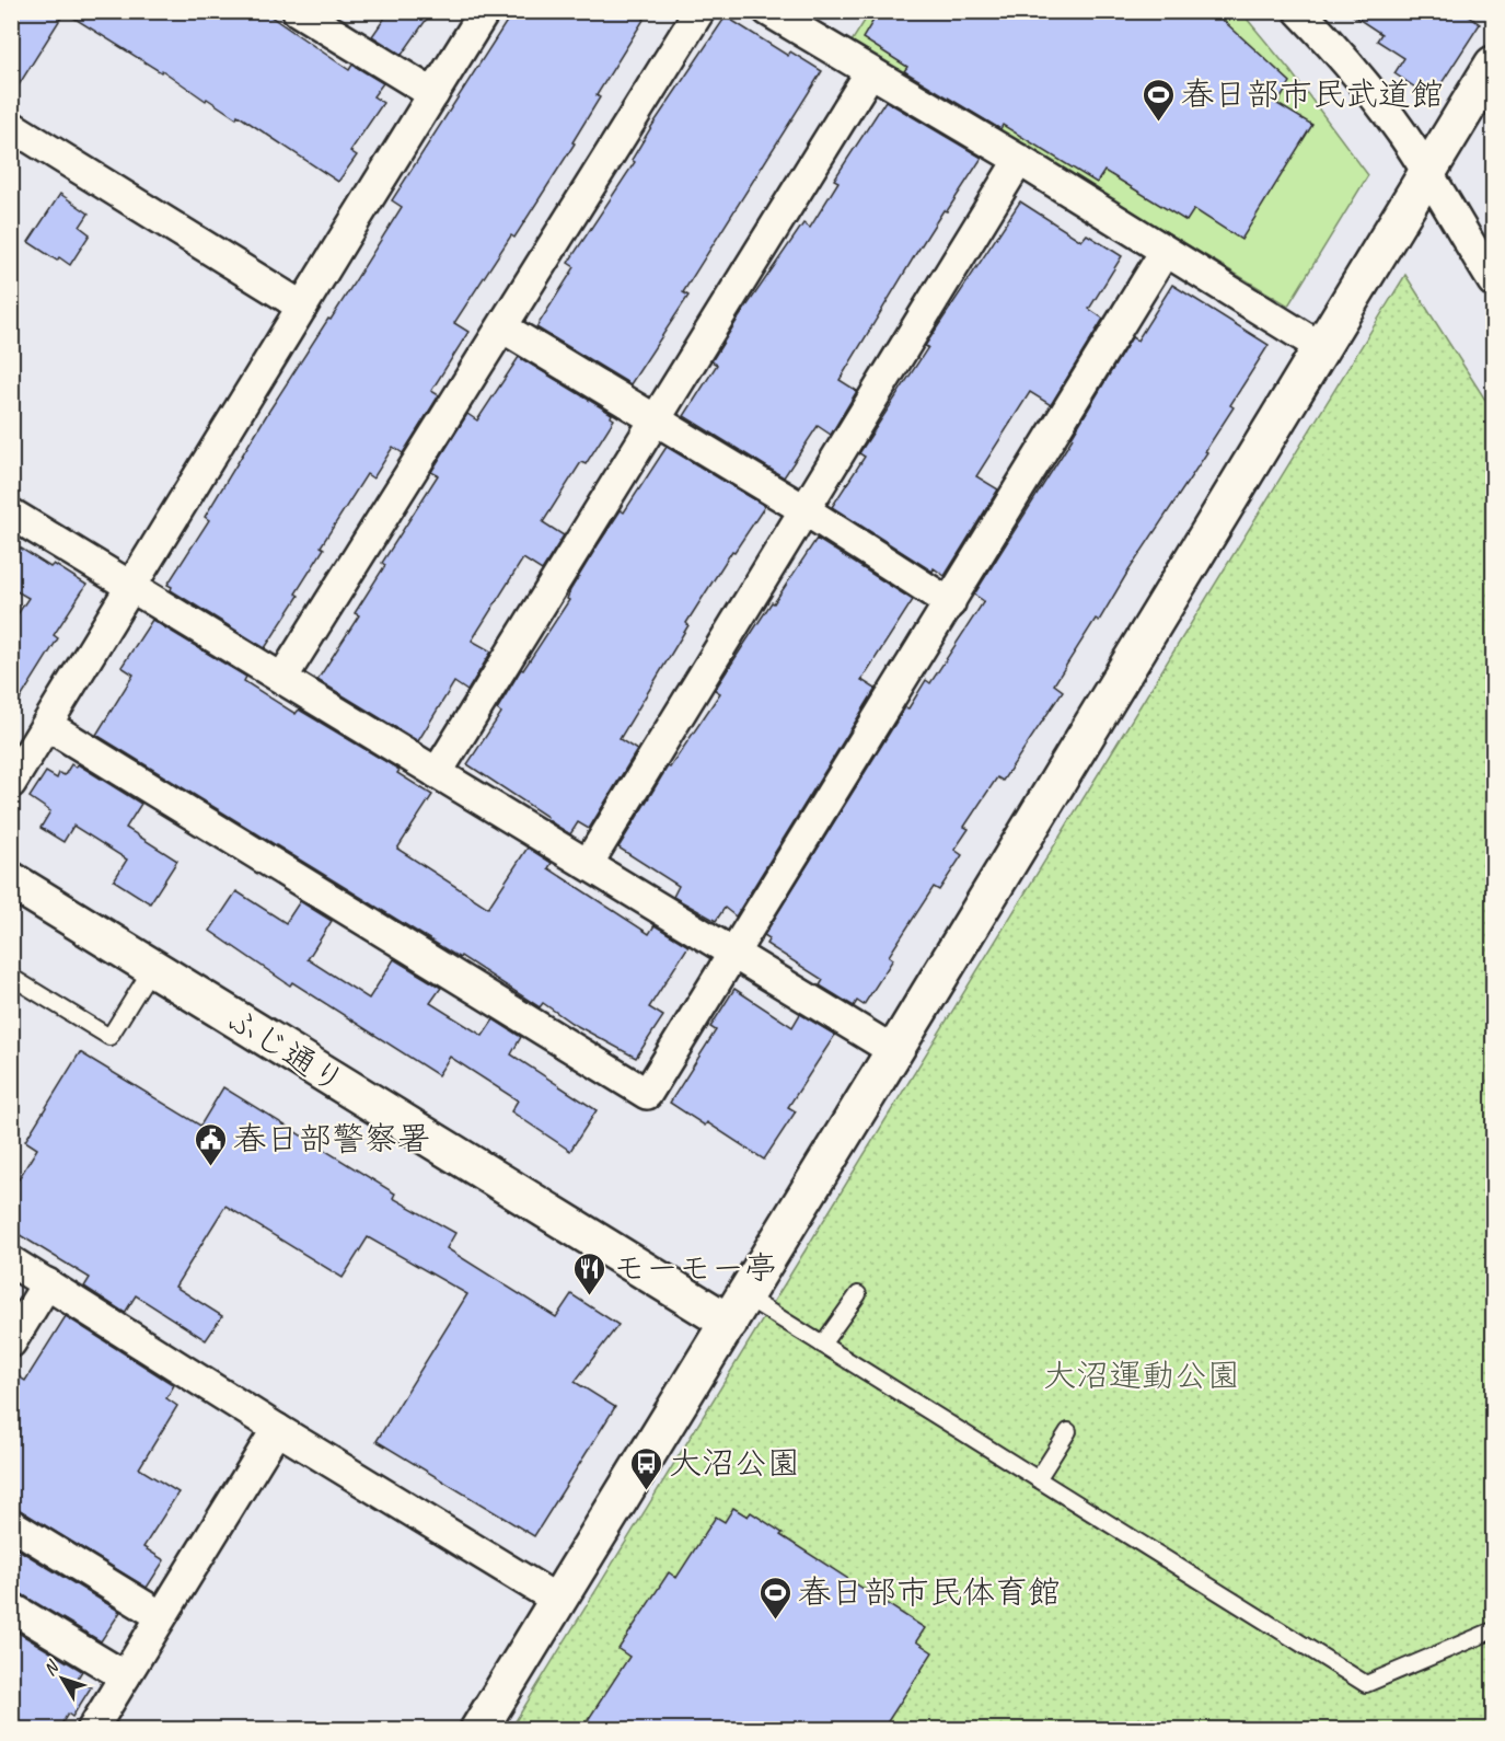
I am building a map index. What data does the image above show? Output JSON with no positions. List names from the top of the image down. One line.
{"streets":{"street":["ふじ通り"]},"parks":["大沼運動公園"],"places":{"sports":["春日部市民武道館","春日部市民体育館"],"public building":["春日部警察署"],"restaurant":["モーモー亭"],"bus stop":["大沼公園"]},"north":"top left"}
